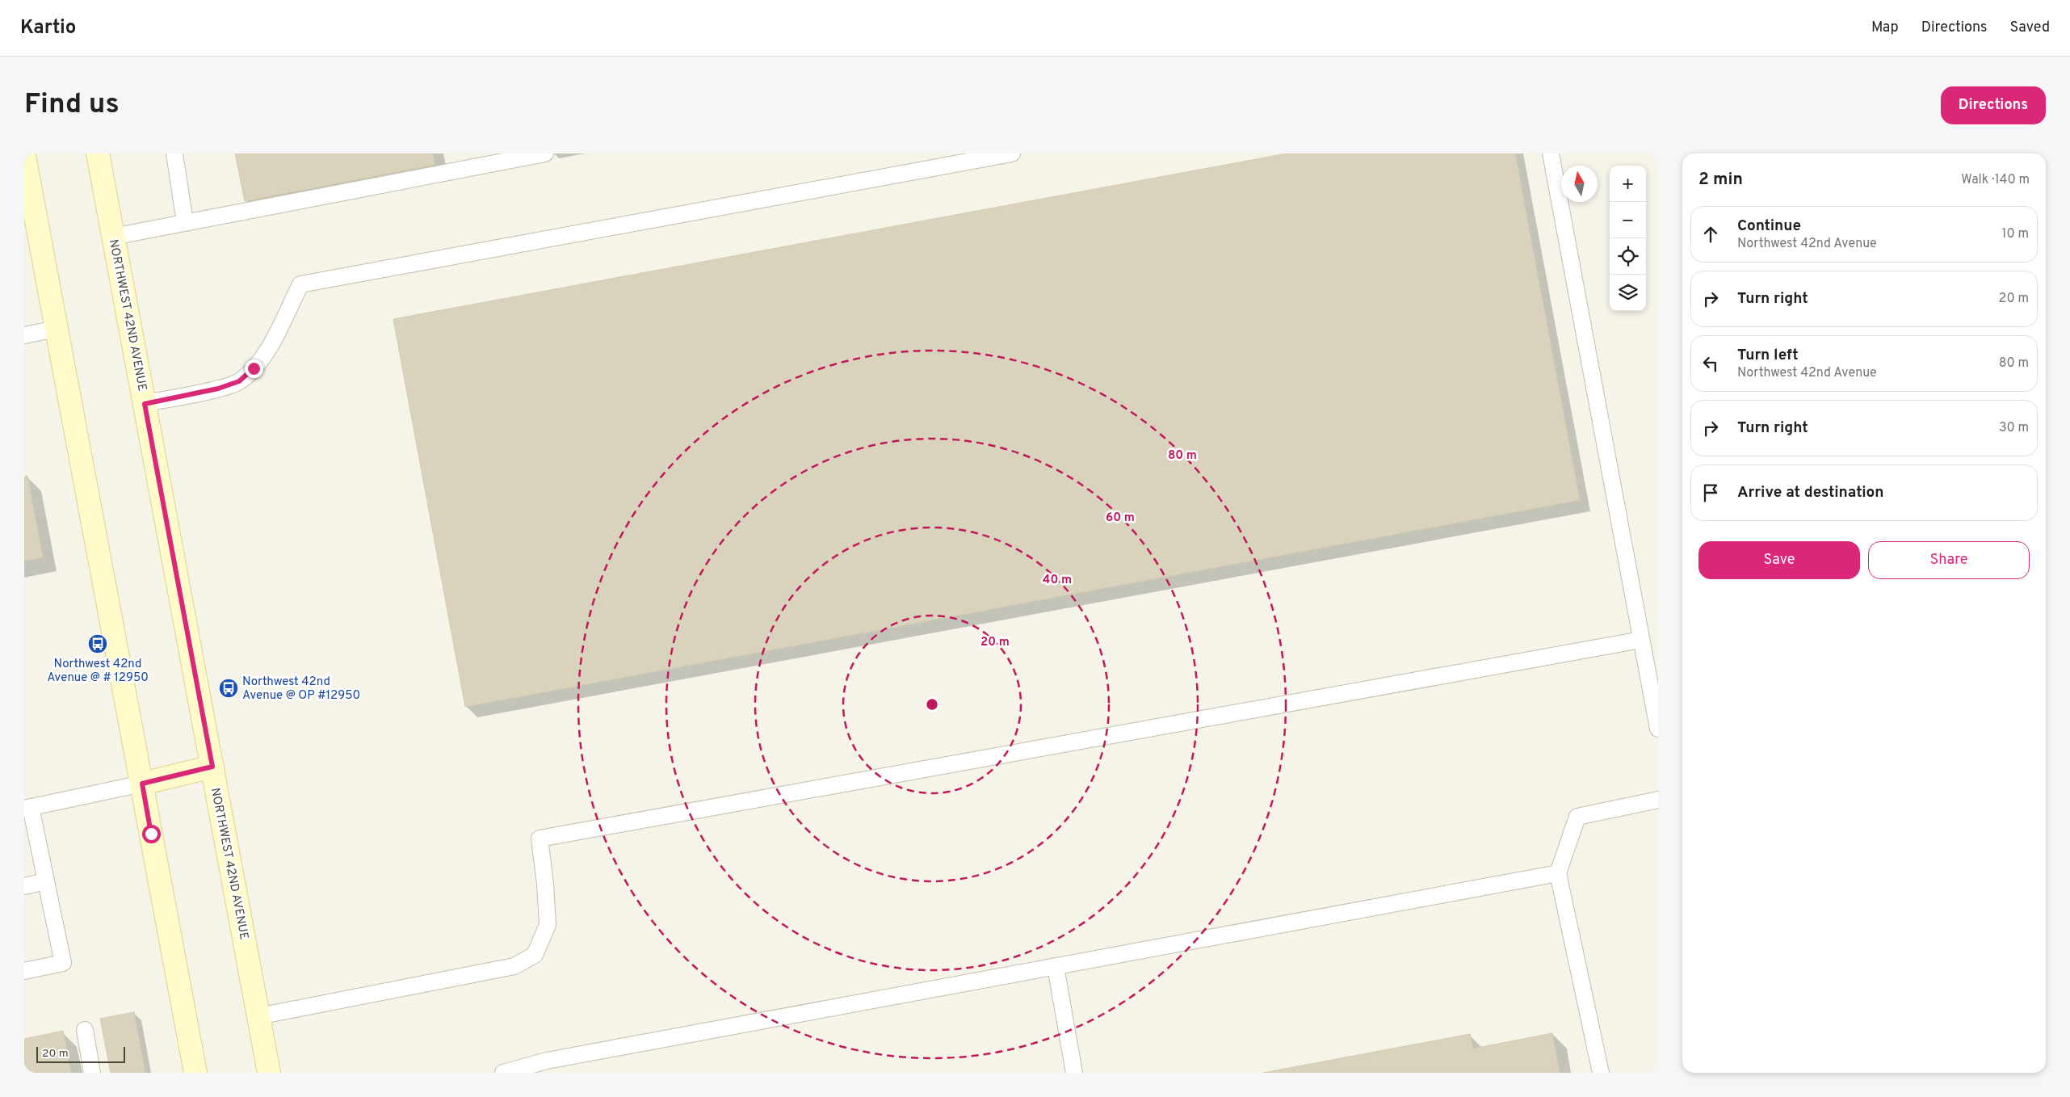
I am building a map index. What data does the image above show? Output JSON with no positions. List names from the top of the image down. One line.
{"streets":{"main road":["NORTHWEST 42ND AVENUE"]},"places":{"bus stop":["Northwest 42nd Avenue @ # 12950","Northwest 42nd Avenue @ OP #12950"]},"scale_bar":"20 m","north":"top","page":{"header":"Kartio","nav":["Map","Directions","Saved"],"buttons":["Directions",["Save","Share"]],"title":"Find us","heading":["2 min","Walk · 140 m"],"map_buttons":["+","−"],"list":[["Continue","Northwest 42nd Avenue","10 m"],["Turn right","20 m"],["Turn left","Northwest 42nd Avenue","80 m"],["Turn right","30 m"],"Arrive at destination"],"scale":"20 m"},"rings":["80 m","60 m","40 m","20 m"]}
